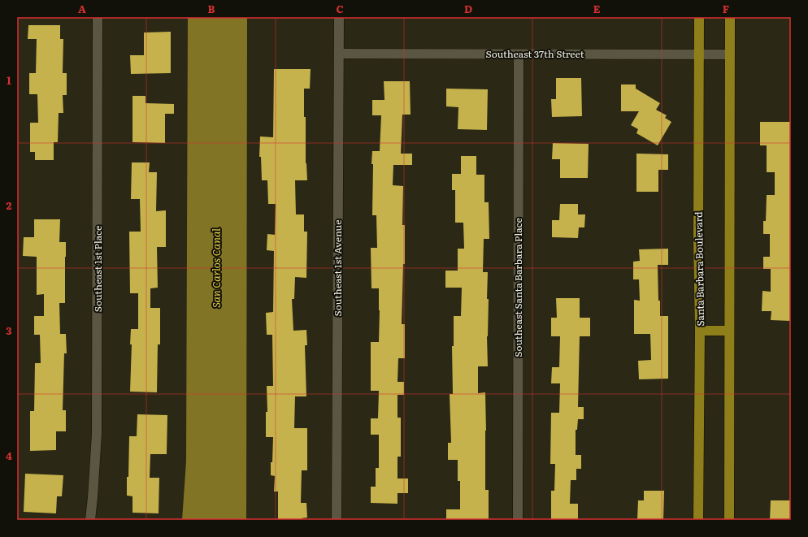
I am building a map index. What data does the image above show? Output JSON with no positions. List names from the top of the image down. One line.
{"streets":{"main road":["Santa Barbara Boulevard"],"street":["Southeast 37th Street","Southeast 1st Avenue","Southeast 1st Place","Southeast Santa Barbara Place"]},"crossings":[["Southeast 37th Street","Southeast 1st Avenue"],["Southeast 37th Street","Santa Barbara Boulevard"],["Southeast 37th Street","Southeast Santa Barbara Place"]],"water":["San Carlos Canal"],"grid":{"columns":["A","B","C","D","E","F"],"rows":["1","2","3","4"]}}
